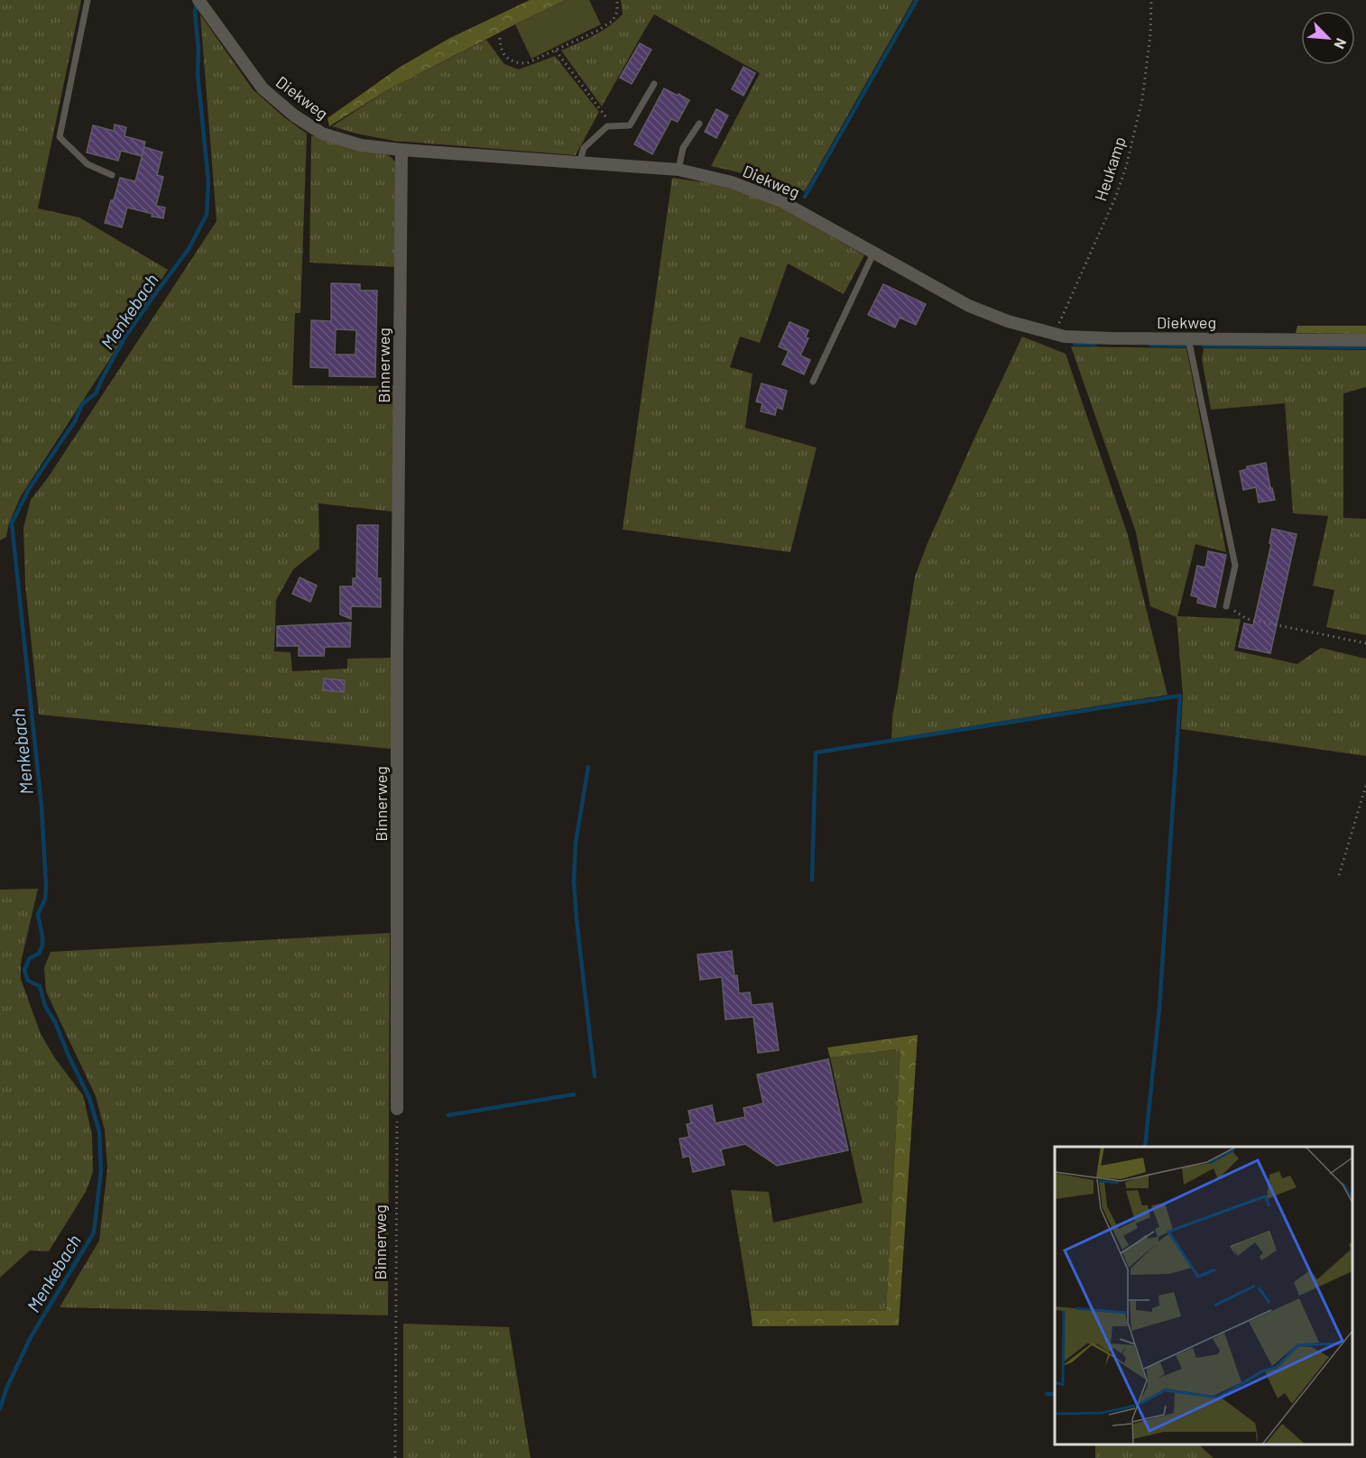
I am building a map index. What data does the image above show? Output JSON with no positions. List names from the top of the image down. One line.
{"streets":{"street":["Diekweg","Binnerweg"],"path":["Heukamp"]},"crossings":[["Diekweg","Heukamp"],["Diekweg","Binnerweg"]],"water":["Menkebach"],"north":"bottom right"}
